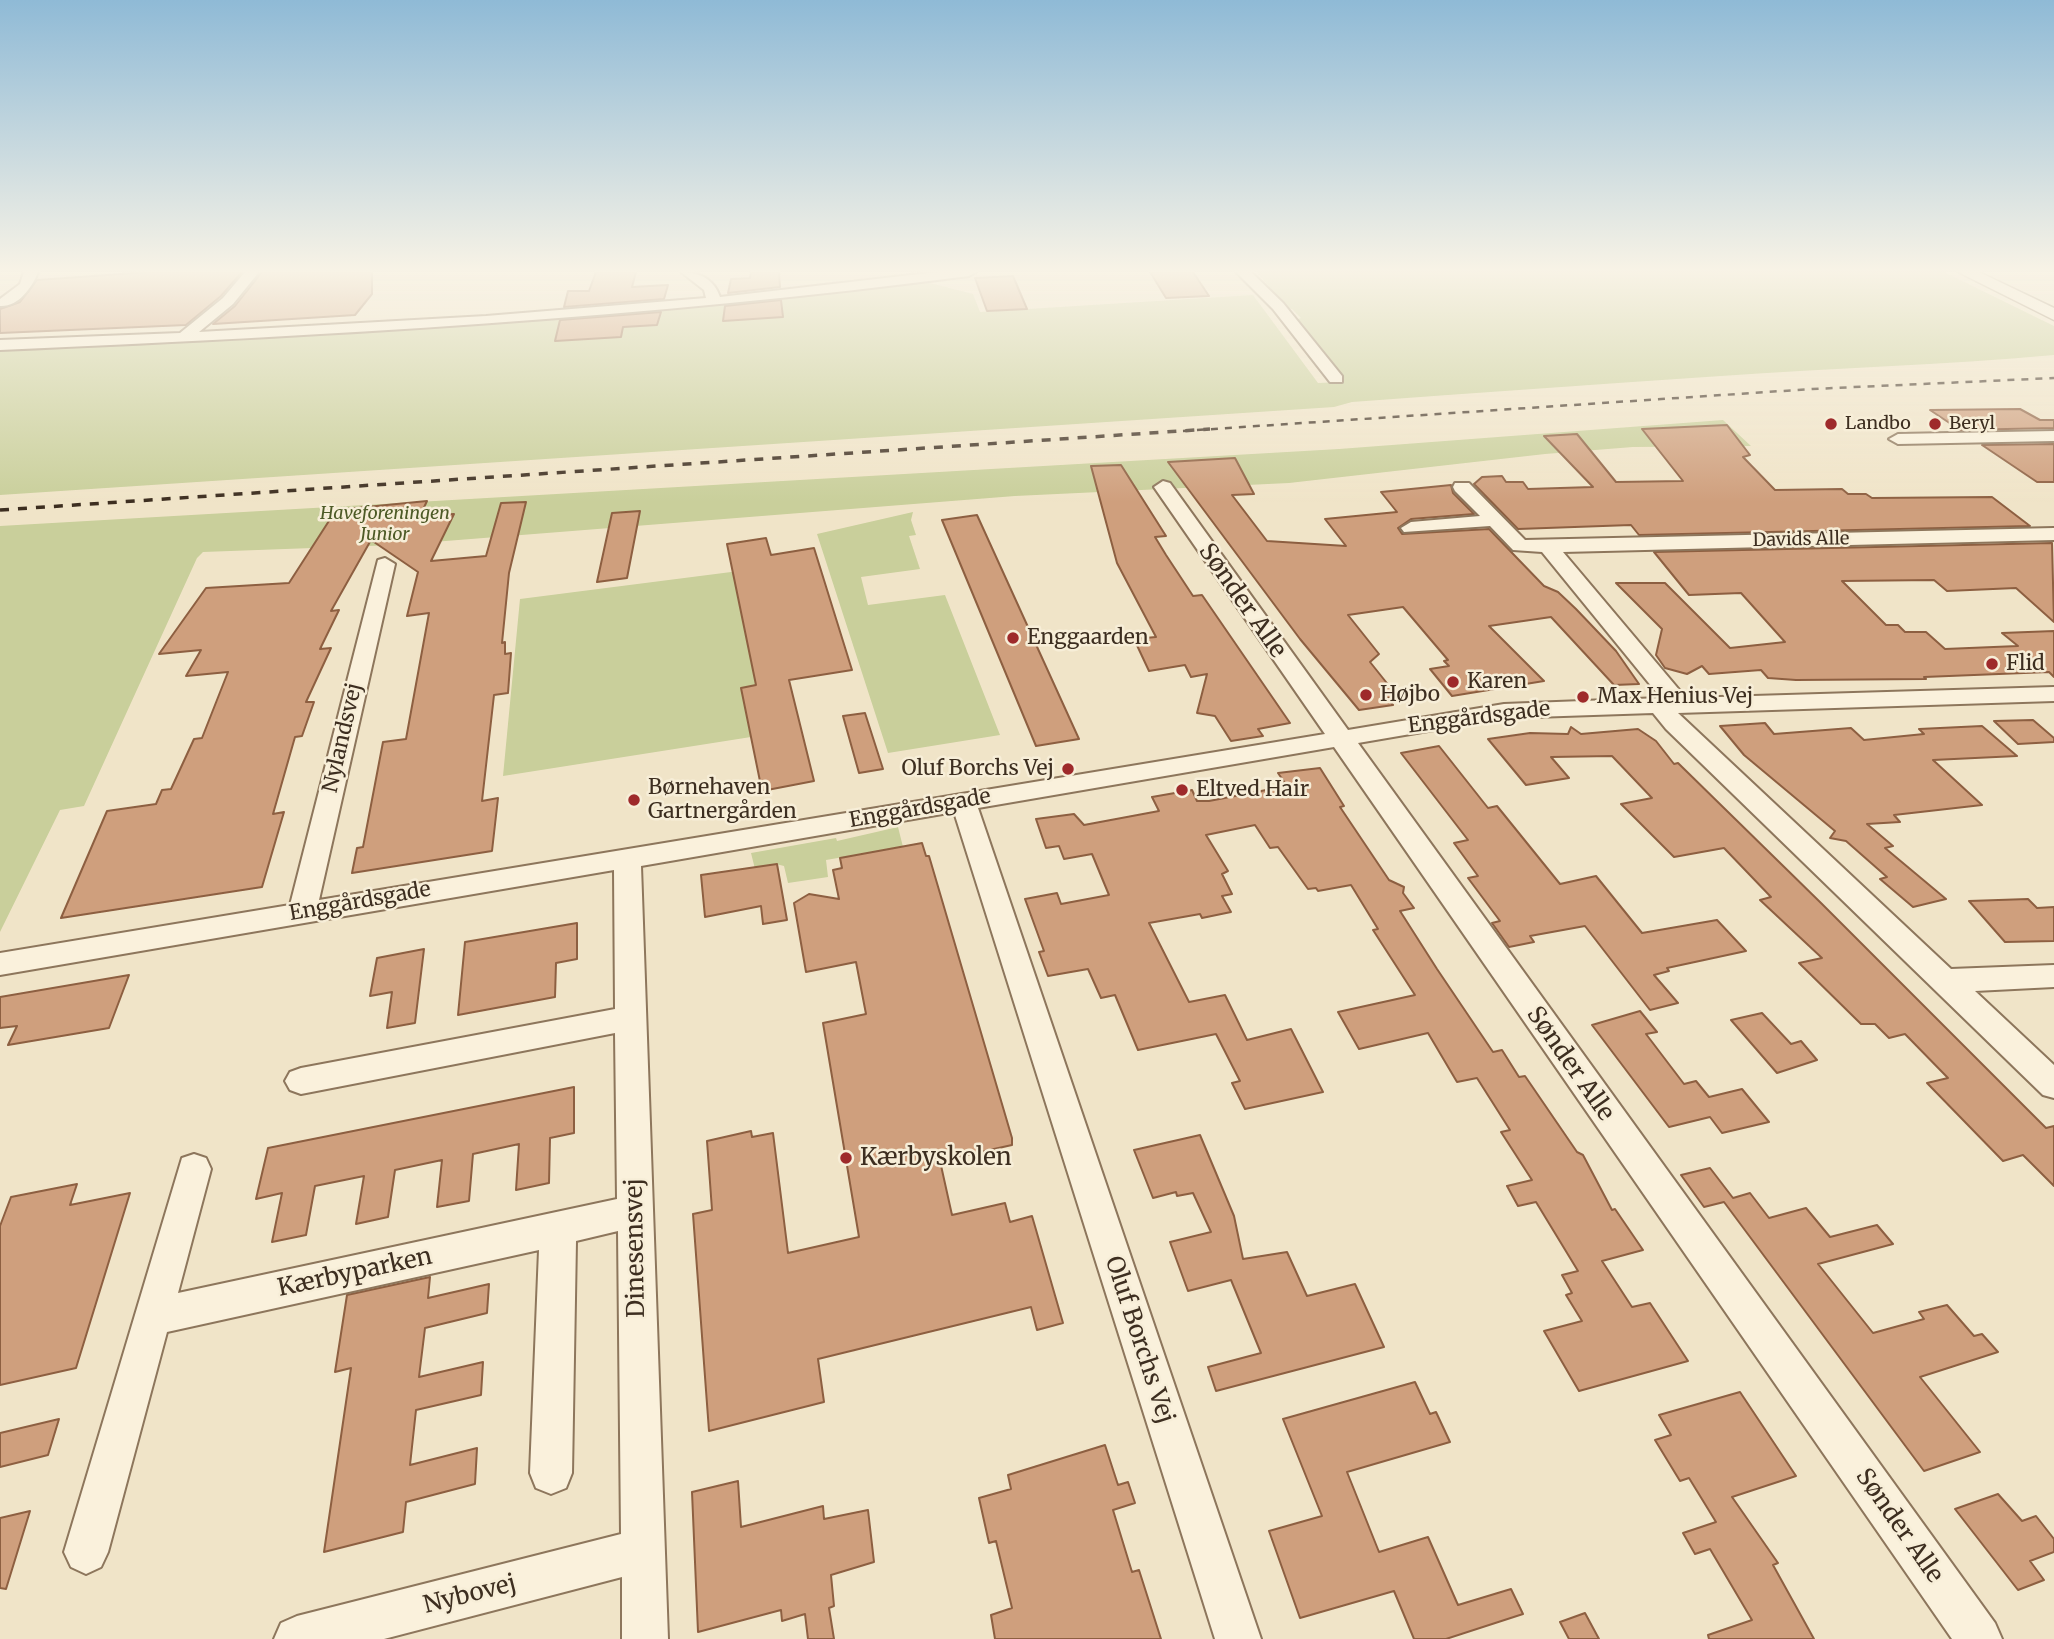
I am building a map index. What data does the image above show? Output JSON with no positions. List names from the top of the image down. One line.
{"streets":{"street":["Davids Alle","Sønder Alle","Enggårdsgade","Nylandsvej","Dinesensvej","Kærbyparken","Oluf Borchs Vej","Nybovej"]},"crossings":[["Sønder Alle","Enggårdsgade"],["Enggårdsgade","Nylandsvej"],["Enggårdsgade","Dinesensvej"],["Enggårdsgade","Oluf Borchs Vej"],["Dinesensvej","Kærbyparken"],["Dinesensvej","Nybovej"]],"parks":["Haveforeningen Junior"],"places":["Landbo","Beryl","Enggaarden","Flid","Karen","Højbo","Max Henius Vej","Oluf Borchs Vej","Eltved Hair","Børnehaven Gartnergården","Kærbyskolen"]}
